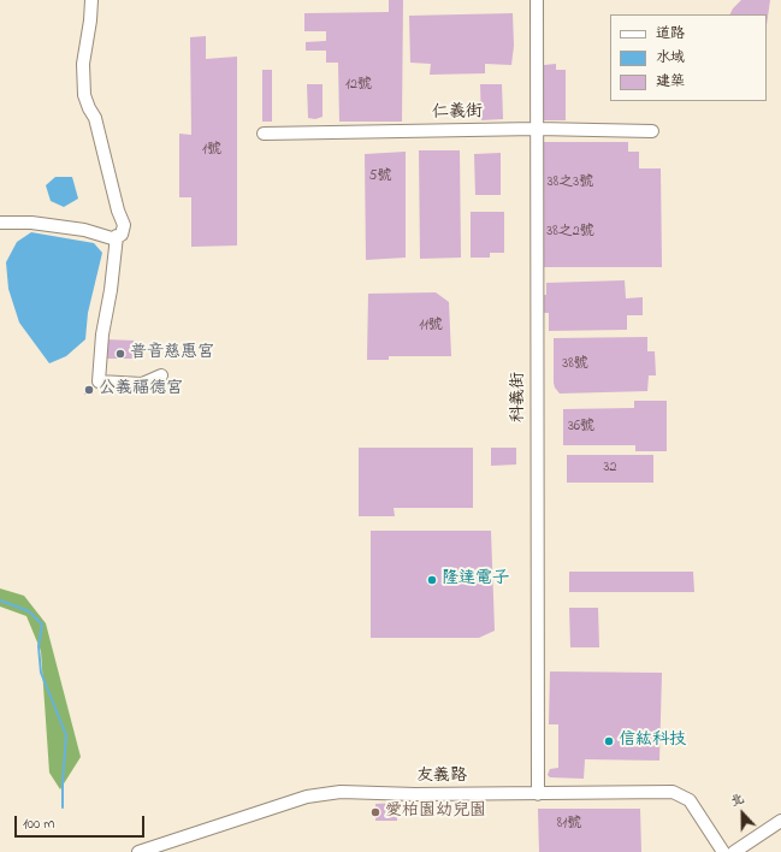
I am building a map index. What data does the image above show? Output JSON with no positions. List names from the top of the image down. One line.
{"streets":{"street":["仁義街","科義街","友義路"]},"crossings":[["仁義街","科義街"],["科義街","友義路"]],"places":["普音慈惠宮","公義福德宮","隆達電子","信紘科技","愛柏園幼兒園"],"house_numbers":["12號","1號","5號","38之3號","38之2號","11號","38號","36號","32","81號"],"legend":["道路","水域","建築"],"scale_bar":"100 m","north":"top"}
